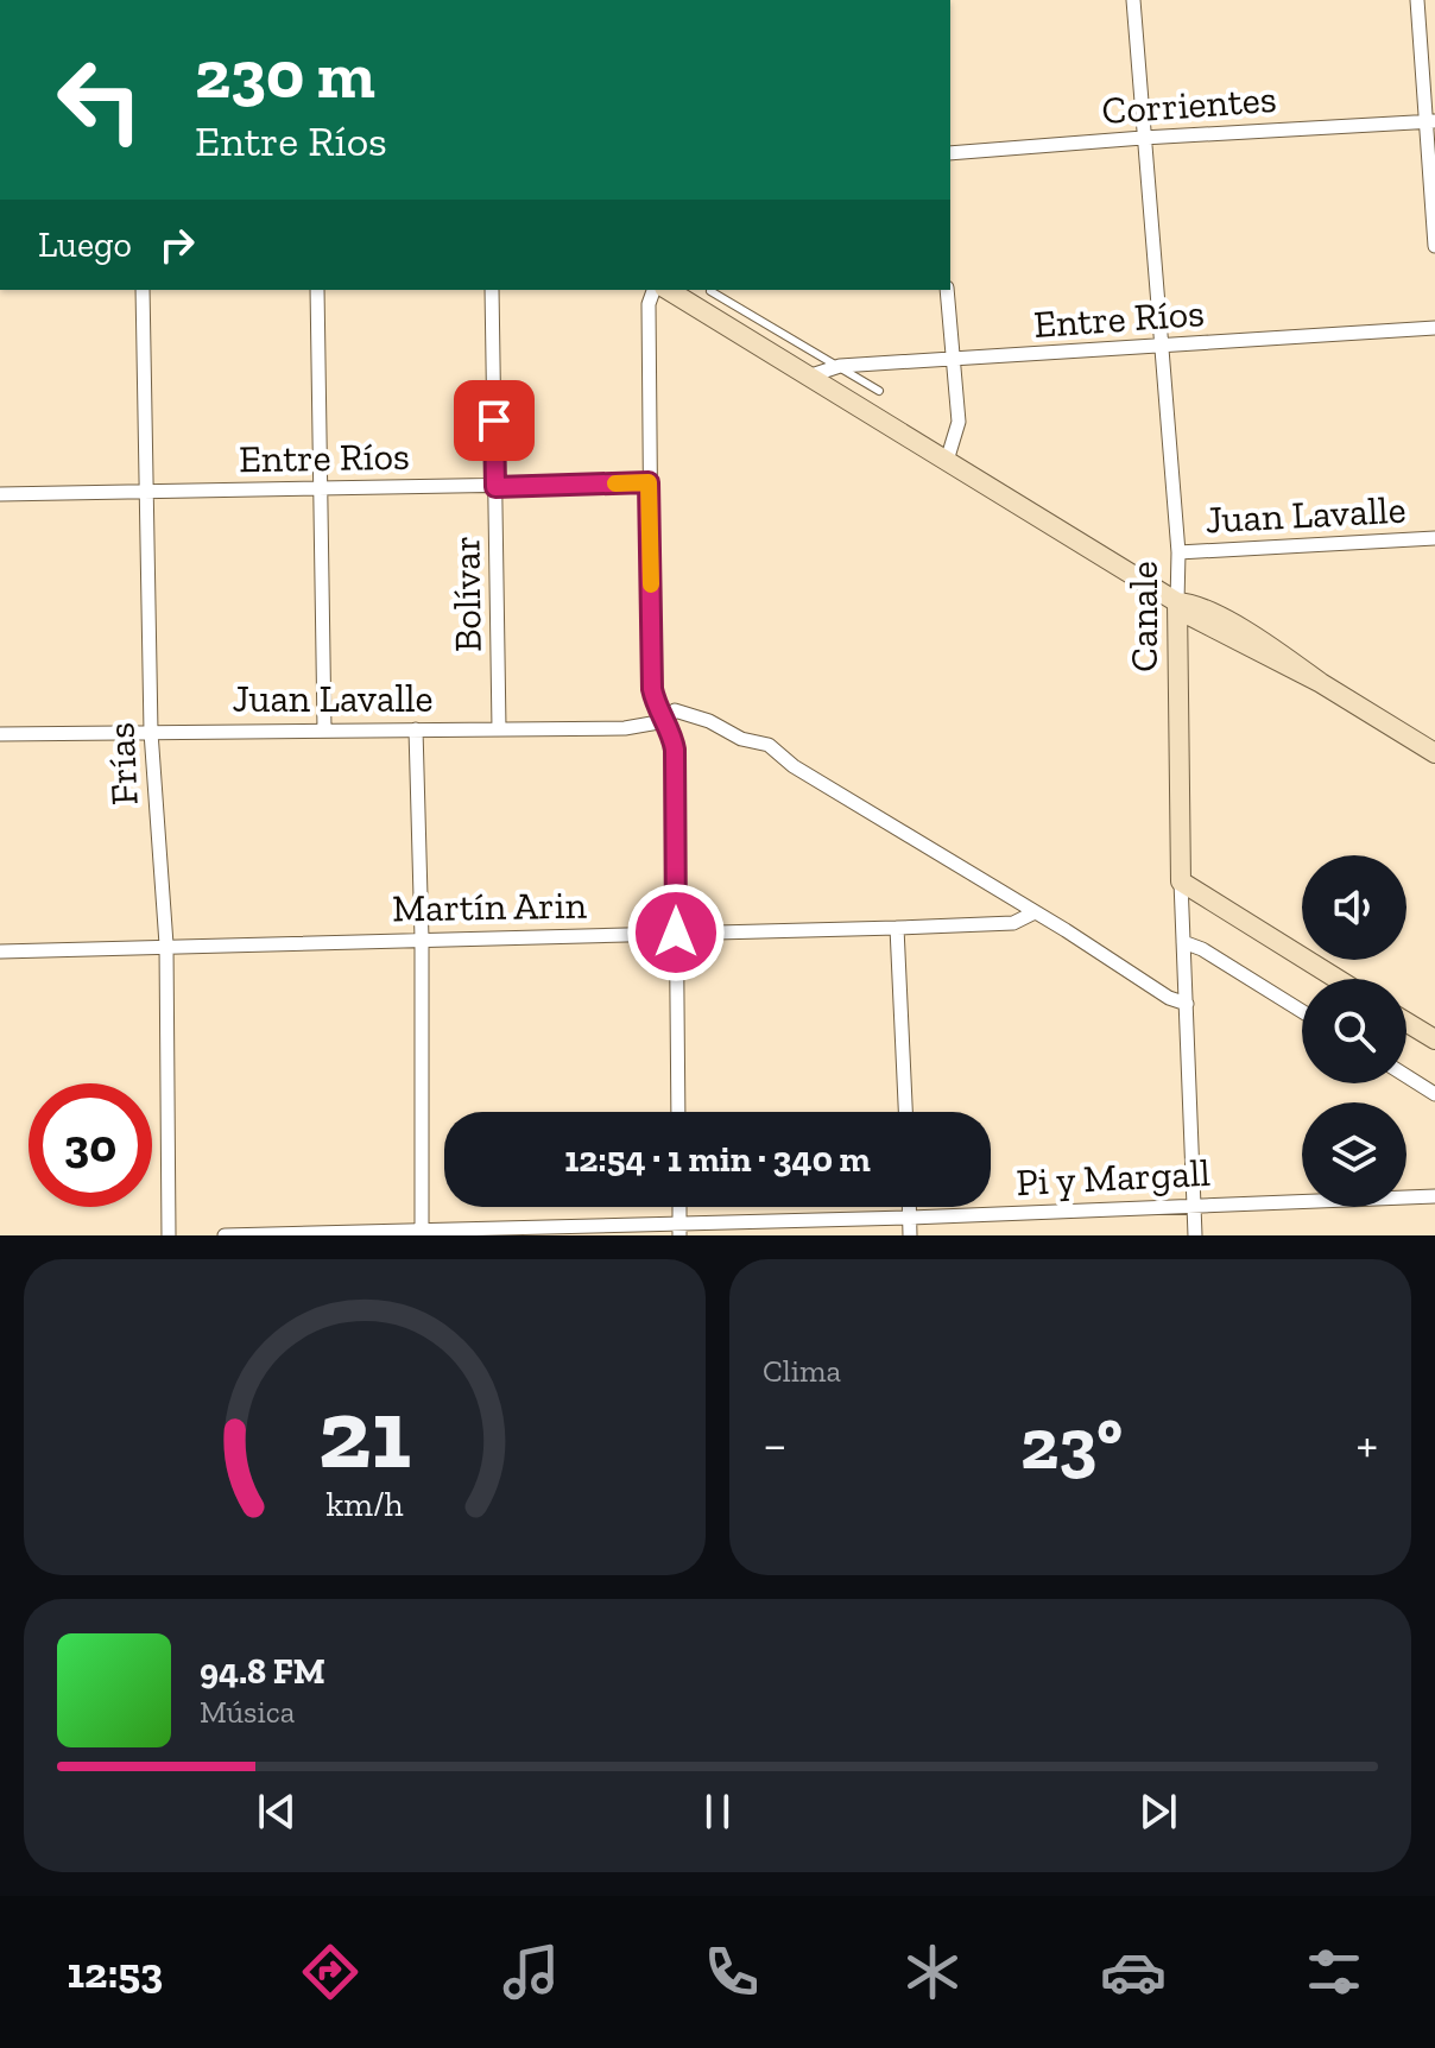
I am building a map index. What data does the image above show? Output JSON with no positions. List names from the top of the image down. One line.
{"streets":{"main road":["Canale"],"street":["Corrientes","Entre Ríos","Juan Lavalle","Bolívar","Frías","Martín Arin","Pi y Margall"]},"crossings":[["Corrientes","Canale"],["Entre Ríos","Bolívar"],["Entre Ríos","Canale"],["Entre Ríos","Frías"],["Juan Lavalle","Bolívar"],["Juan Lavalle","Canale"],["Juan Lavalle","Frías"],["Juan Lavalle","Martín Arin"],["Canale","Pi y Margall"],["Frías","Martín Arin"]],"page":{"turn":["230 m","Entre Ríos"],"then":"Luego","limit":"30","trip":"12:54 · 1 min · 340 m","tile":"Clima","heat":["−","23°","+"],"song":["94.8 FM","Música"],"tabs":"12:53","gauge":["21","km/h"]}}
